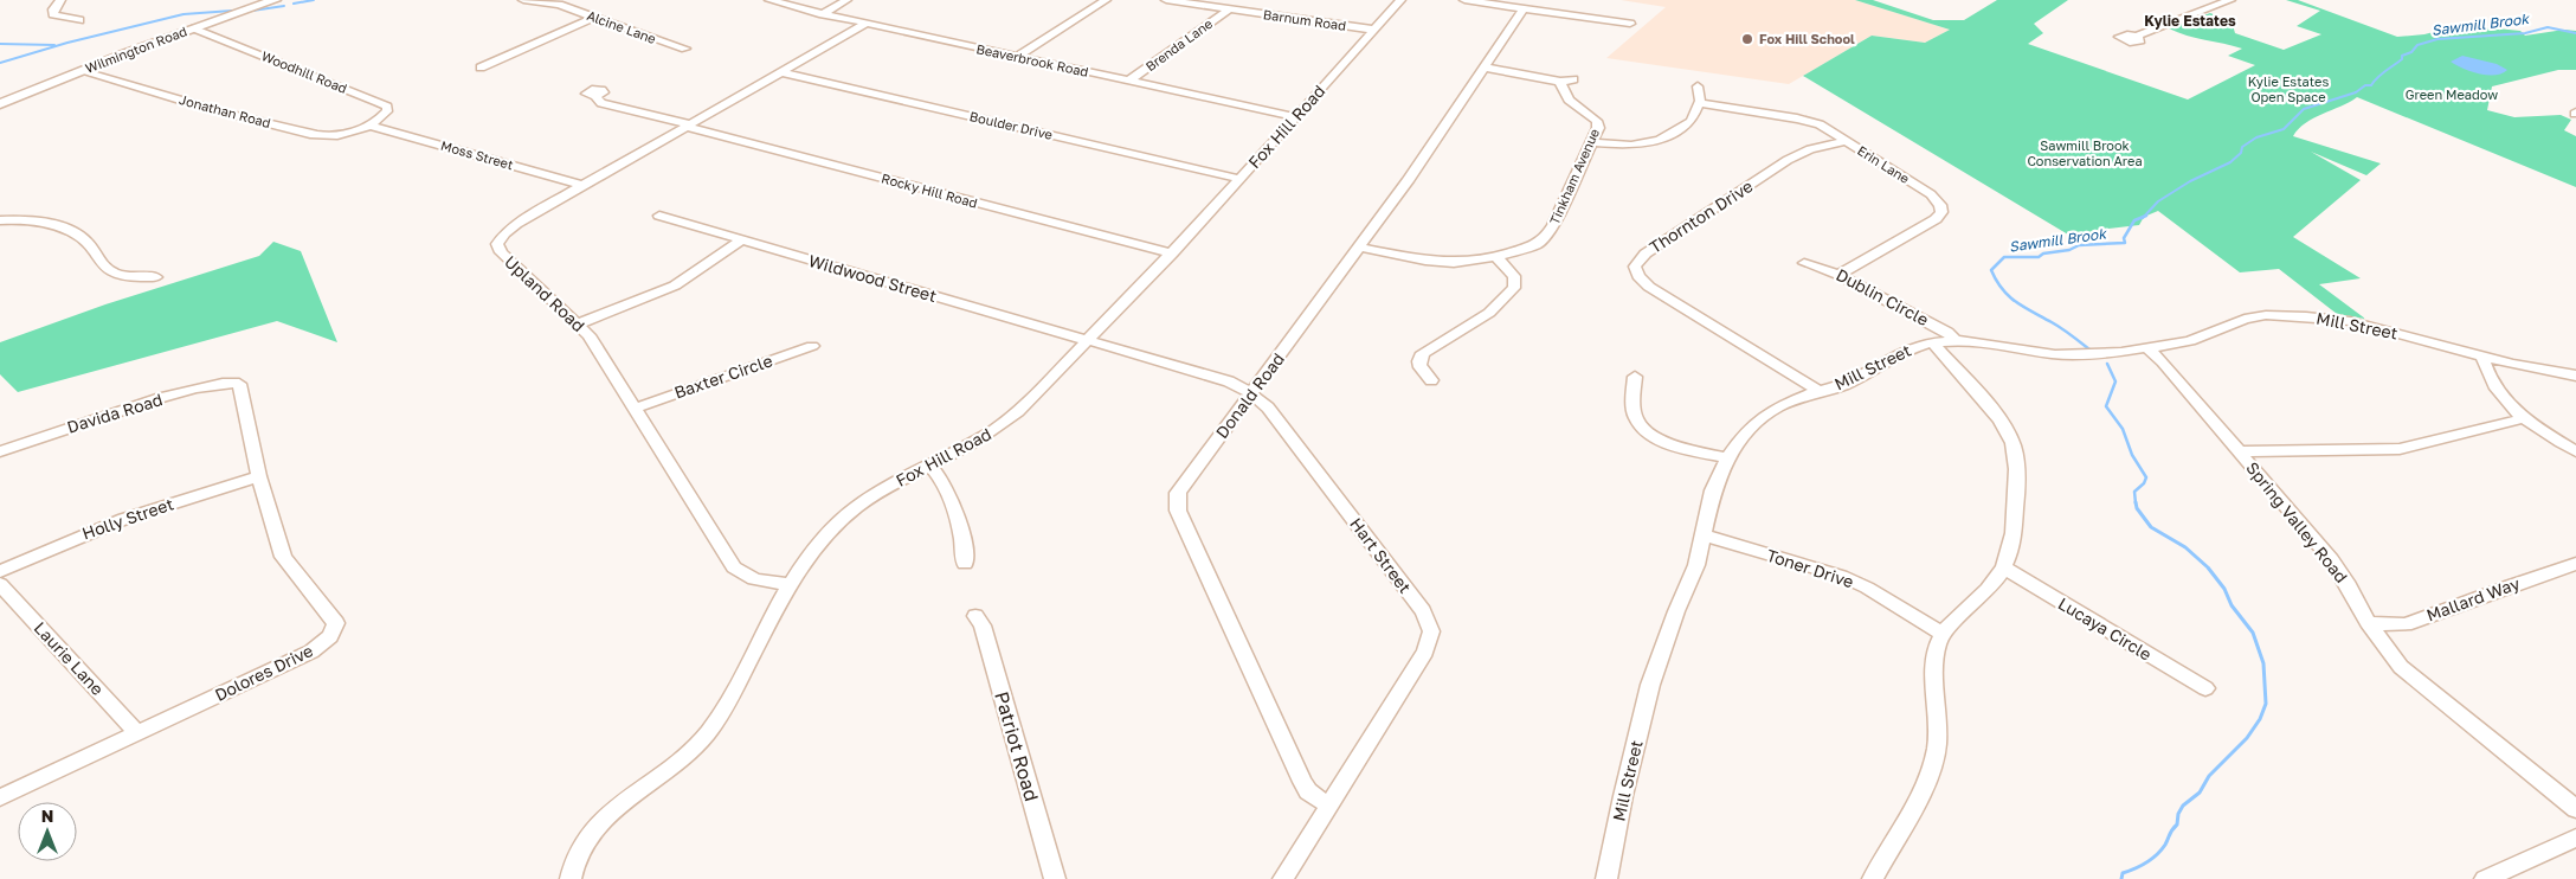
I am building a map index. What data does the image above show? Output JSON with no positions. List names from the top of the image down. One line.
{"streets":{"main road":["Wilmington Road"],"street":["Barnum Road","Alcine Lane","Brenda Lane","Beaverbrook Road","Woodhill Road","Jonathan Road","Boulder Drive","Fox Hill Road","Moss Street","Erin Lane","Tinkham Avenue","Rocky Hill Road","Thornton Drive","Wildwood Street","Upland Road","Dublin Circle","Mill Street","Baxter Circle","Donald Road","Davida Road","Holly Street","Spring Valley Road","Hart Street","Toner Drive","Mallard Way","Lucaya Circle","Laurie Lane","Dolores Drive","Patriot Road"]},"crossings":[["Barnum Road","Brenda Lane"],["Barnum Road","Fox Hill Road"],["Brenda Lane","Beaverbrook Road"],["Wilmington Road","Woodhill Road"],["Wilmington Road","Jonathan Road"],["Beaverbrook Road","Fox Hill Road"],["Beaverbrook Road","Upland Road"],["Woodhill Road","Jonathan Road"],["Woodhill Road","Moss Street"],["Jonathan Road","Moss Street"],["Boulder Drive","Fox Hill Road"],["Boulder Drive","Upland Road"],["Fox Hill Road","Rocky Hill Road"],["Fox Hill Road","Wildwood Street"],["Fox Hill Road","Upland Road"],["Fox Hill Road","Hart Street"],["Moss Street","Upland Road"],["Erin Lane","Thornton Drive"],["Erin Lane","Dublin Circle"],["Tinkham Avenue","Donald Road"],["Rocky Hill Road","Upland Road"],["Thornton Drive","Mill Street"],["Wildwood Street","Hart Street"],["Upland Road","Baxter Circle"],["Dublin Circle","Mill Street"],["Mill Street","Spring Valley Road"],["Mill Street","Toner Drive"],["Donald Road","Hart Street"],["Davida Road","Dolores Drive"],["Holly Street","Dolores Drive"],["Spring Valley Road","Mallard Way"],["Laurie Lane","Dolores Drive"]],"districts":["Kylie Estates"],"water":["Sawmill Brook"],"parks":["Kylie Estates Open Space","Green Meadow","Sawmill Brook Conservation Area"],"places":["Fox Hill School"],"north":"top"}
